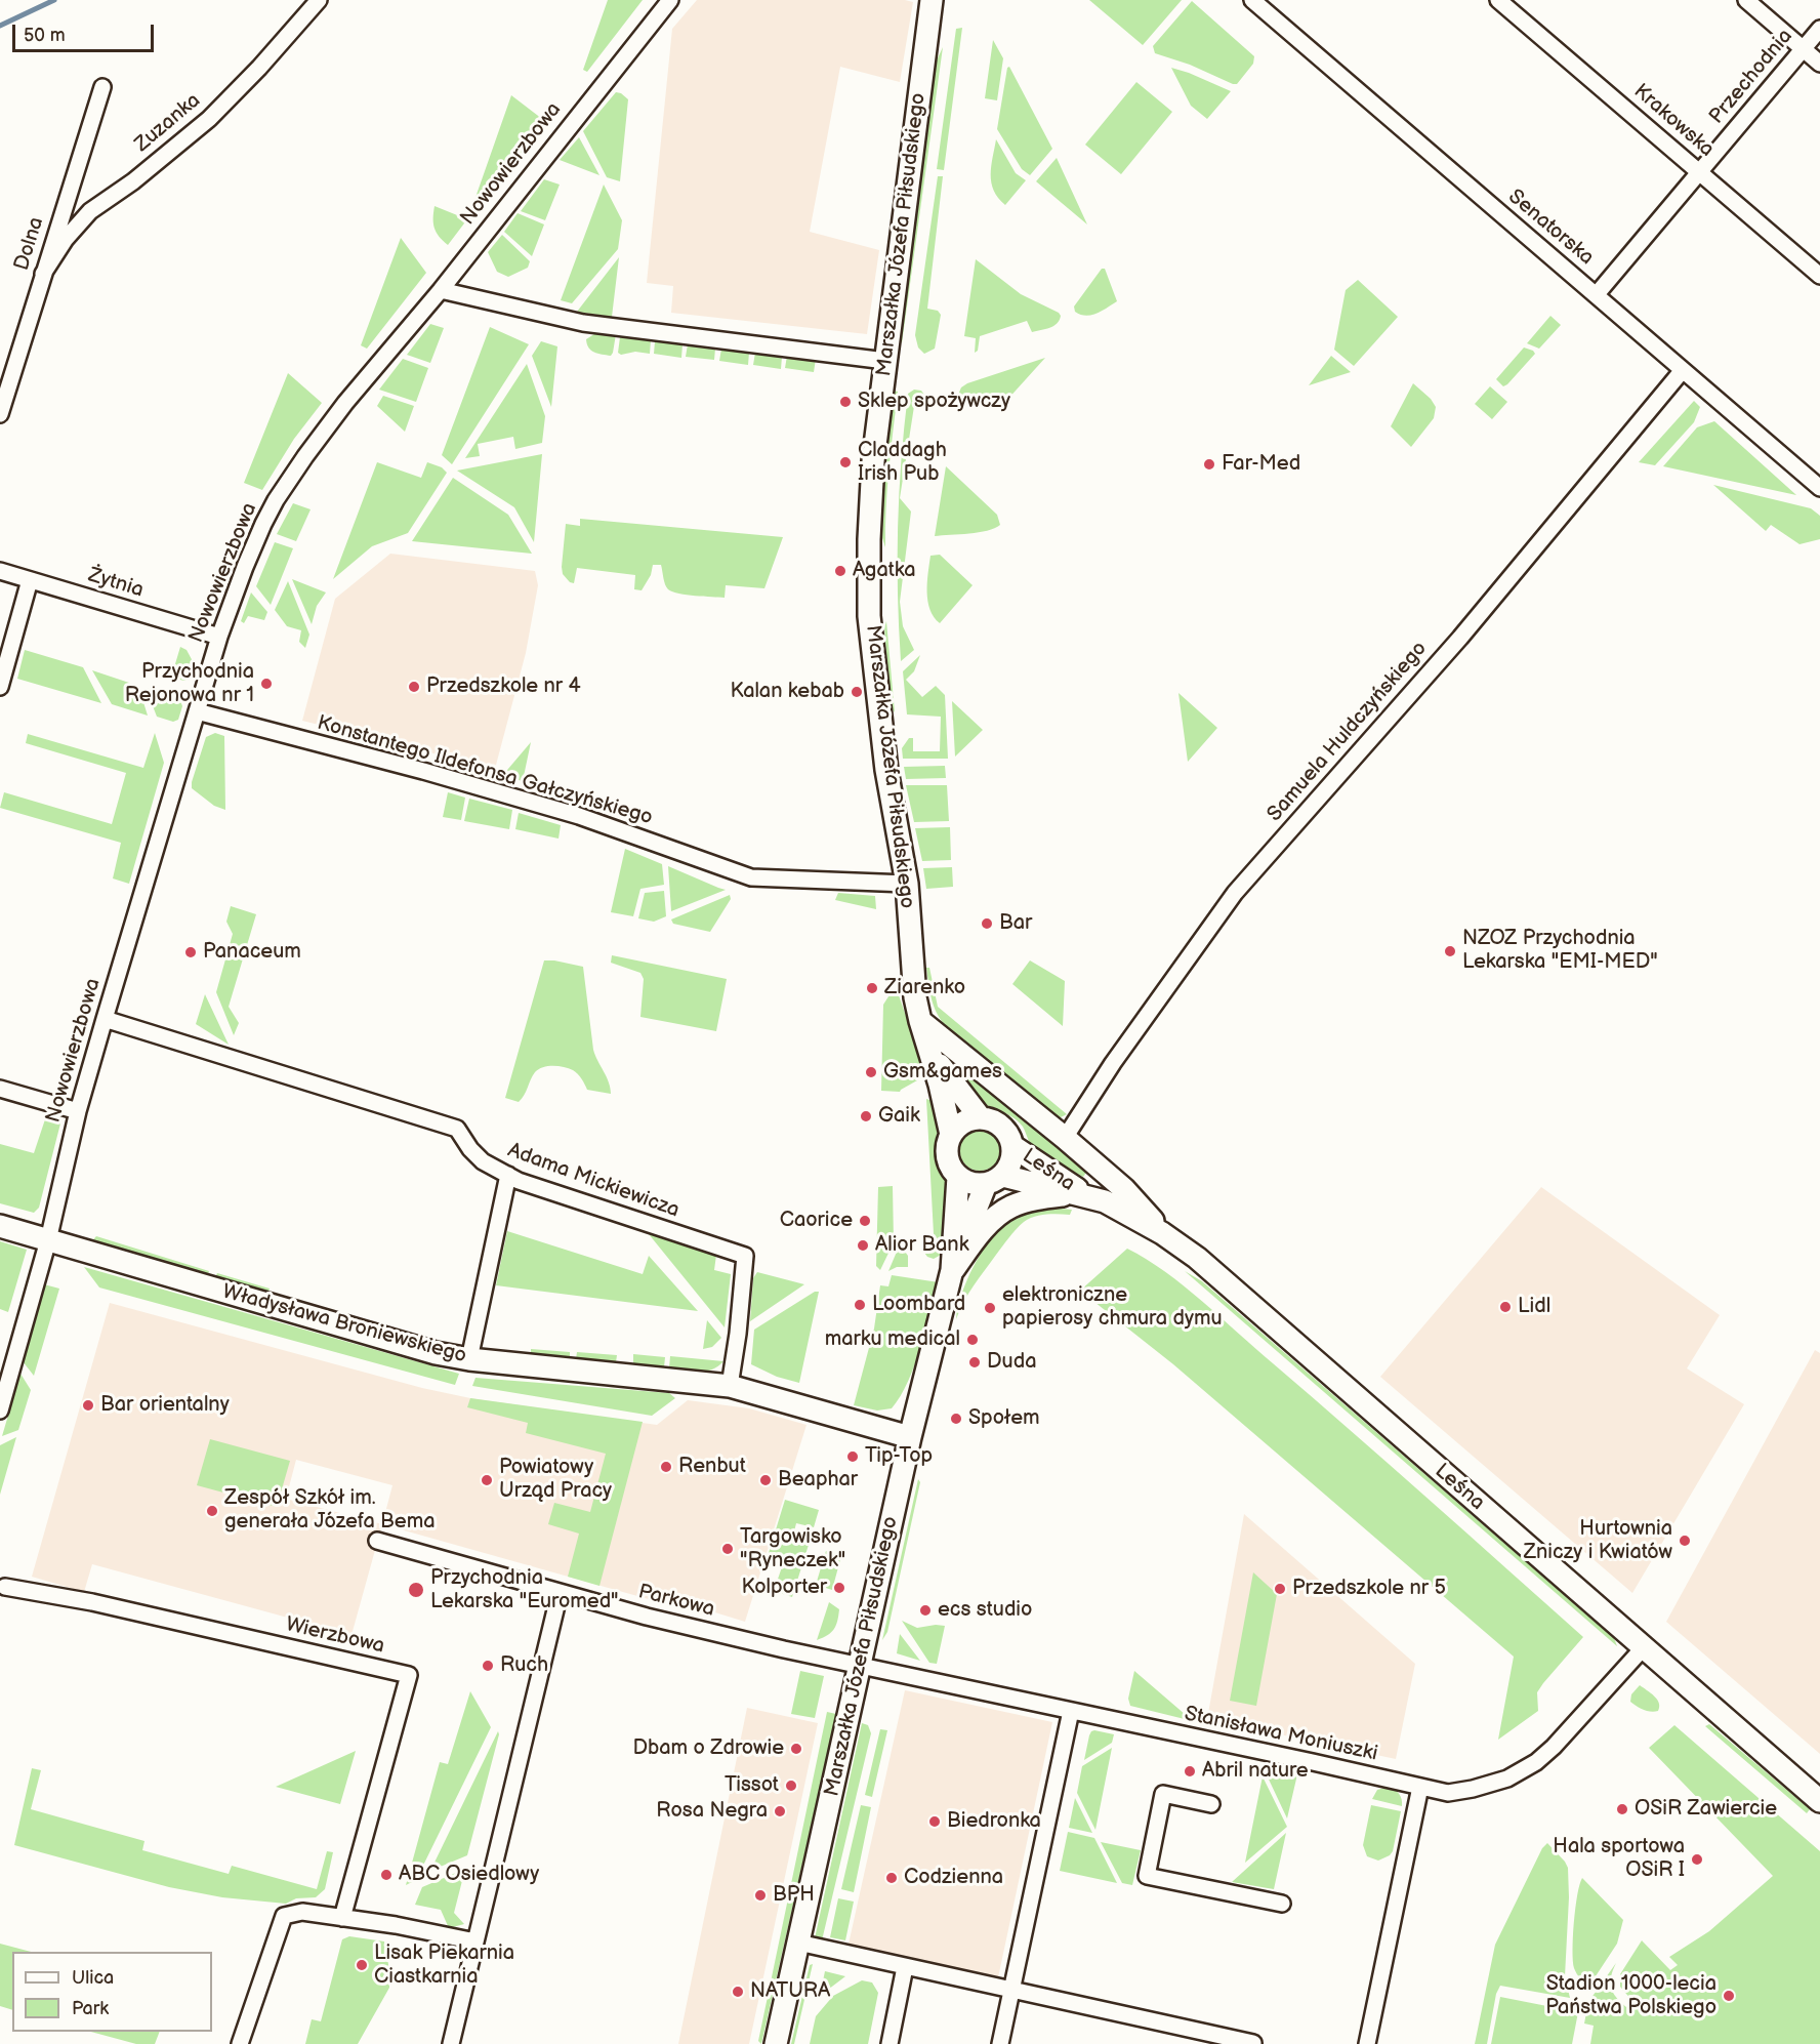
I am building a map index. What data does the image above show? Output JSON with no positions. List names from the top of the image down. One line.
{"streets":{"street":["Przechodnia","Krakowska","Zuzanka","Nowowierzbowa","Senatorska","Marszałka Józefa Piłsudskiego","Dolna","Żytnia","Samuela Huldczyńskiego","Konstantego Ildefonsa Gałczyńskiego","Leśna","Adama Mickiewicza","Władysława Broniewskiego","Parkowa","Wierzbowa","Stanisława Moniuszki"]},"crossings":[["Przechodnia","Krakowska"],["Przechodnia","Senatorska"],["Zuzanka","Dolna"],["Nowowierzbowa","Żytnia"],["Nowowierzbowa","Konstantego Ildefonsa Gałczyńskiego"],["Nowowierzbowa","Adama Mickiewicza"],["Nowowierzbowa","Władysława Broniewskiego"],["Senatorska","Samuela Huldczyńskiego"],["Marszałka Józefa Piłsudskiego","Konstantego Ildefonsa Gałczyńskiego"],["Marszałka Józefa Piłsudskiego","Leśna"],["Marszałka Józefa Piłsudskiego","Władysława Broniewskiego"],["Marszałka Józefa Piłsudskiego","Parkowa"],["Marszałka Józefa Piłsudskiego","Stanisława Moniuszki"],["Leśna","Stanisława Moniuszki"],["Adama Mickiewicza","Władysława Broniewskiego"],["Parkowa","Stanisława Moniuszki"]],"places":["Sklep spożywczy","Claddagh Irish Pub","Far-Med","Agatka","Przychodnia Rejonowa nr 1","Przedszkole nr 4","Kalan kebab","Bar","NZOZ Przychodnia Lekarska \"EMI-MED\"","Panaceum","Ziarenko","Gsm&games","Gaik","Caorice","Alior Bank","Loombard","Lidl","elektroniczne papierosy chmura dymu","marku medical","Duda","Bar orientalny","Społem","Tip-Top","Renbut","Powiatowy Urząd Pracy","Beaphar","Zespół Szkół im. generała Józefa Bema","Hurtownia Zniczy i Kwiatów","Targowisko \"Ryneczek\"","Kolporter","Przedszkole nr 5","Przychodnia Lekarska \"Euromed\"","ecs studio","Ruch","Dbam o Zdrowie","Abril nature","Tissot","OSiR Zawiercie","Rosa Negra","Biedronka","Hala sportowa OSiR I","ABC Osiedlowy","Codzienna","BPH","Lisak Piekarnia Ciastkarnia","NATURA","Stadion 1000-lecia Państwa Polskiego"],"legend":["Ulica","Park"],"scale_bar":"50 m"}
